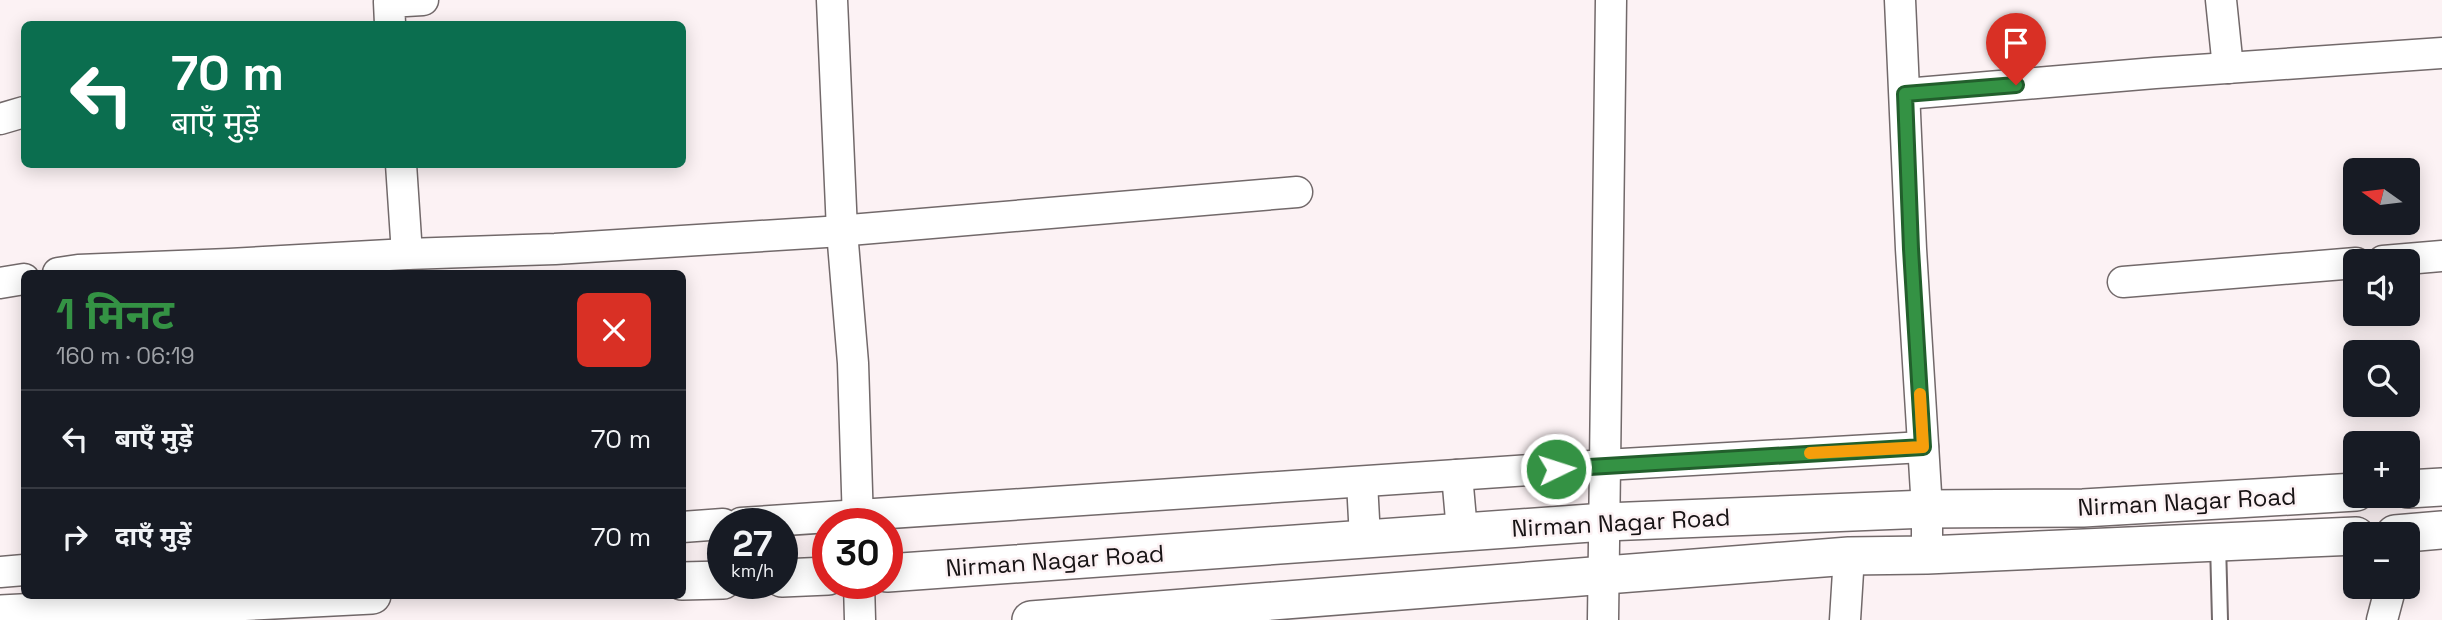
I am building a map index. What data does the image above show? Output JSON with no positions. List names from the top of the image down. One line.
{"streets":{"street":["Nirman Nagar Road"]},"north":"left","page":{"turn":["70 m","बाएँ मुड़ें"],"map_buttons":["+","−"],"heading":["1 मिनट","160 m · 06:19"],"list":[{"name":"बाएँ मुड़ें","value":"70 m"},{"name":"दाएँ मुड़ें","value":"70 m"}],"speed":"27 km/h","limit":"30"}}
